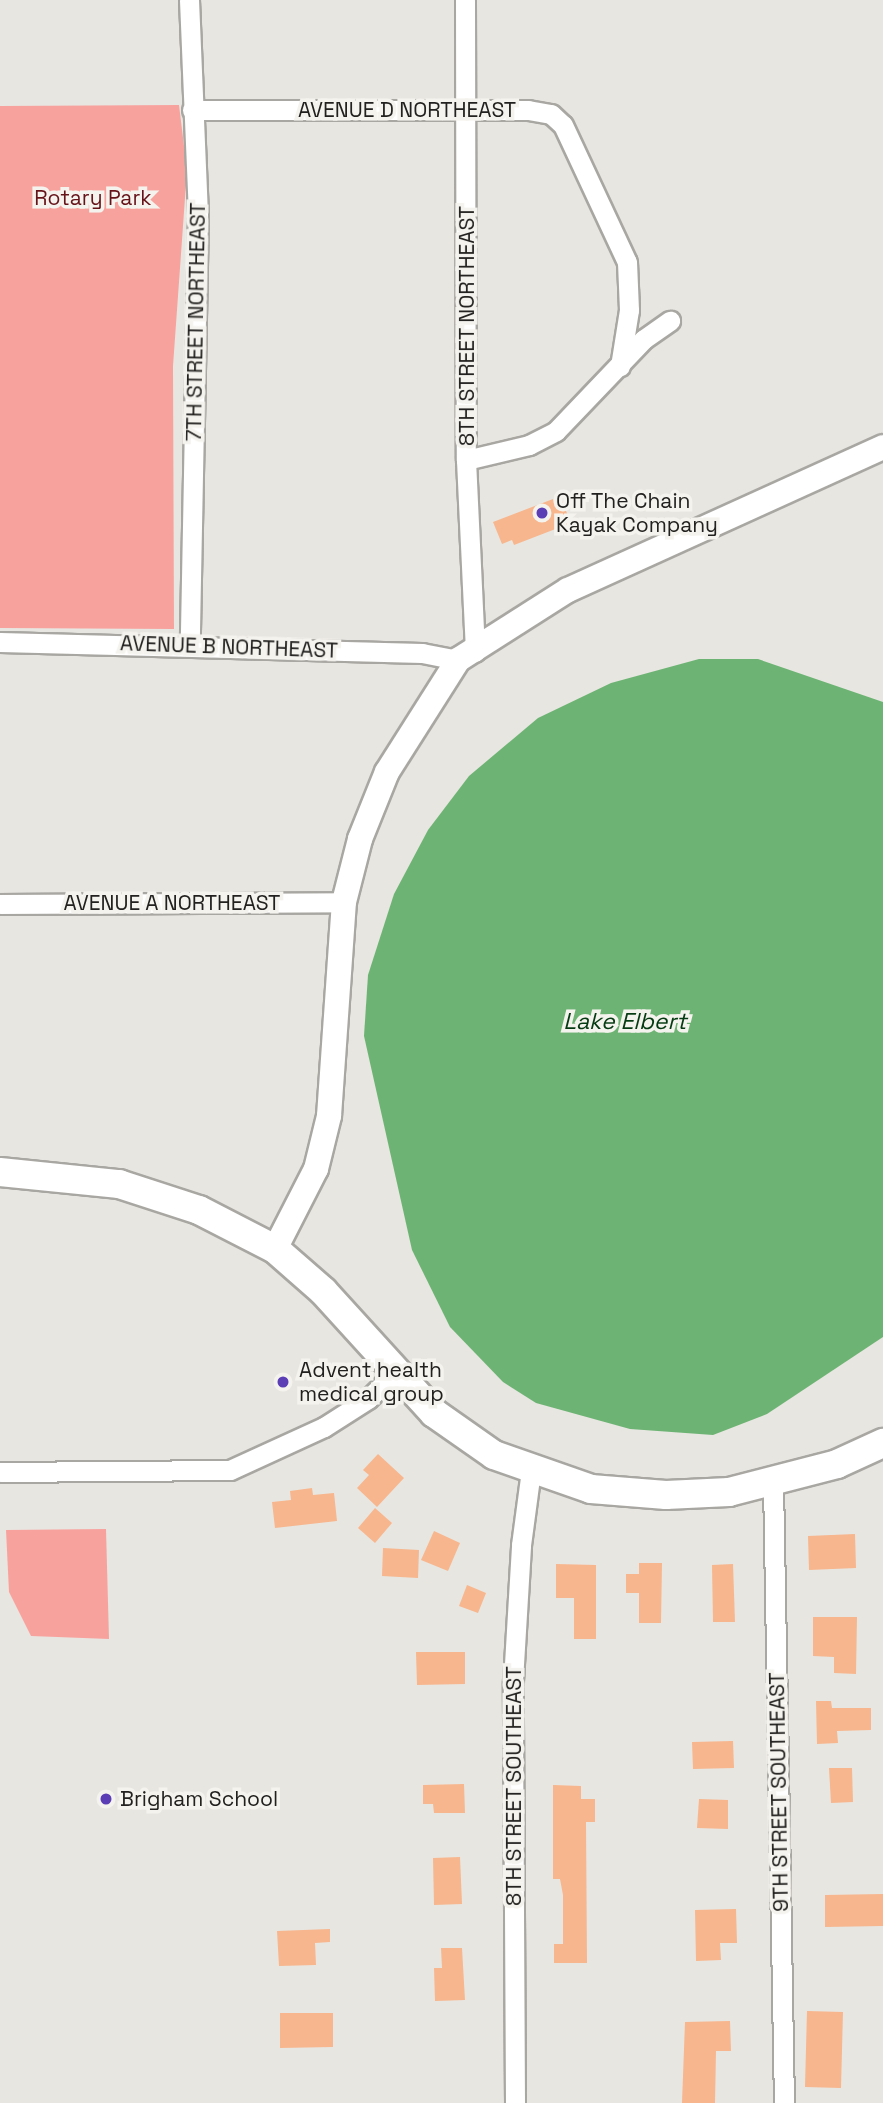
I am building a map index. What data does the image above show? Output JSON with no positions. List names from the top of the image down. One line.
{"streets":{"street":["AVENUE D NORTHEAST","7TH STREET NORTHEAST","8TH STREET NORTHEAST","AVENUE B NORTHEAST","AVENUE A NORTHEAST","8TH STREET SOUTHEAST","9TH STREET SOUTHEAST"]},"crossings":[["AVENUE D NORTHEAST","7TH STREET NORTHEAST"],["AVENUE D NORTHEAST","8TH STREET NORTHEAST"],["7TH STREET NORTHEAST","AVENUE B NORTHEAST"],["8TH STREET NORTHEAST","AVENUE B NORTHEAST"]],"water":["Lake Elbert"],"parks":["Rotary Park"],"places":["Off The Chain Kayak Company","Advent health medical group","Brigham School"]}
